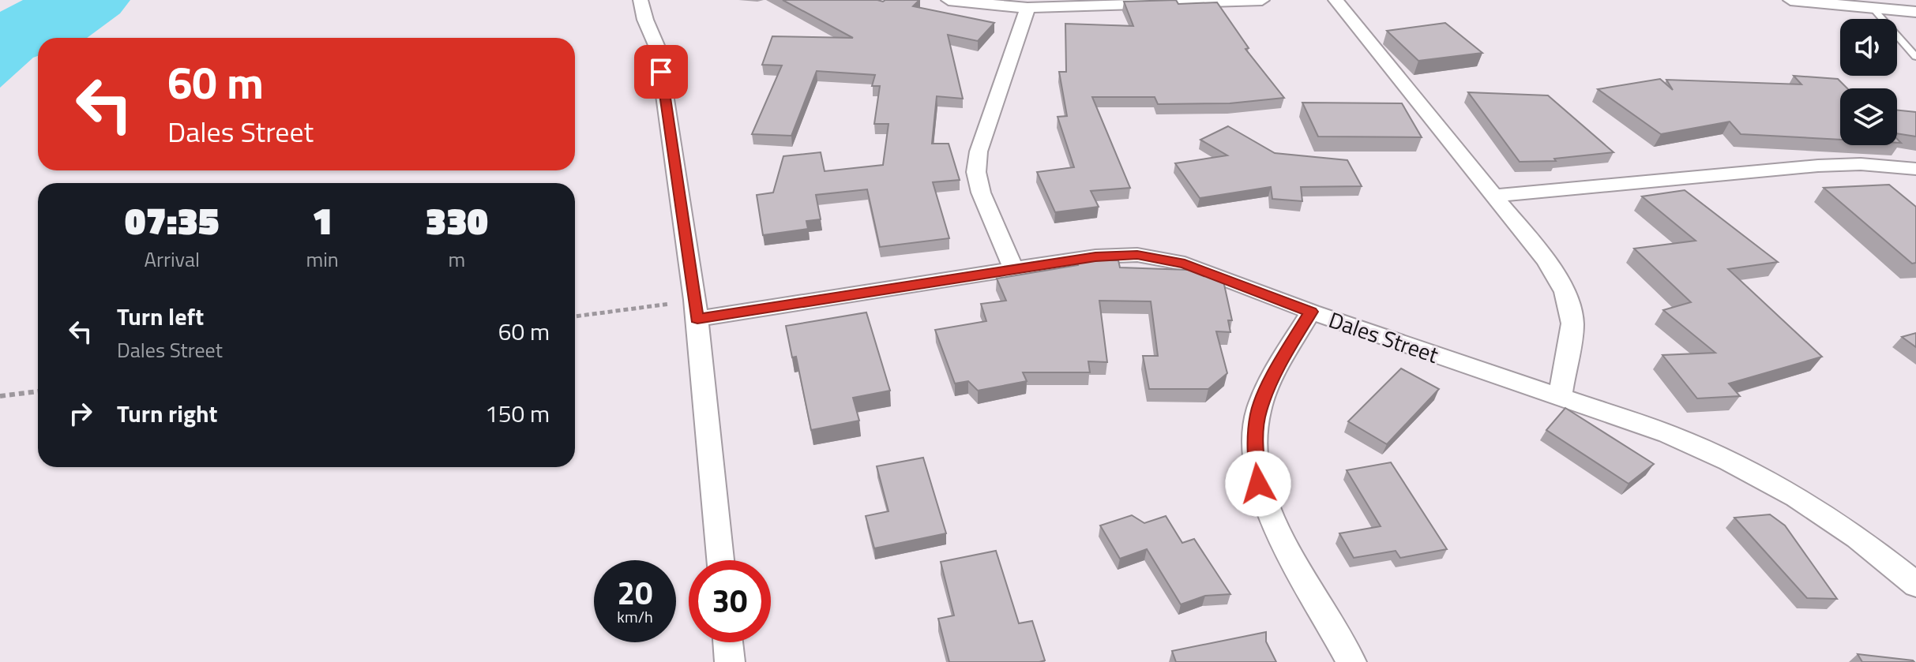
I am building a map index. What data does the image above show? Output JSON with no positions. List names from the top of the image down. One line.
{"streets":{"street":["Dales Street"]},"page":{"turn":["60 m","Dales Street"],"eta":["07:35","Arrival","1","min","330","m"],"list":[{"name":"Turn left","note":"Dales Street","value":"60 m"},{"name":"Turn right","value":"150 m"}],"speed":"20 km/h","limit":"30"}}
